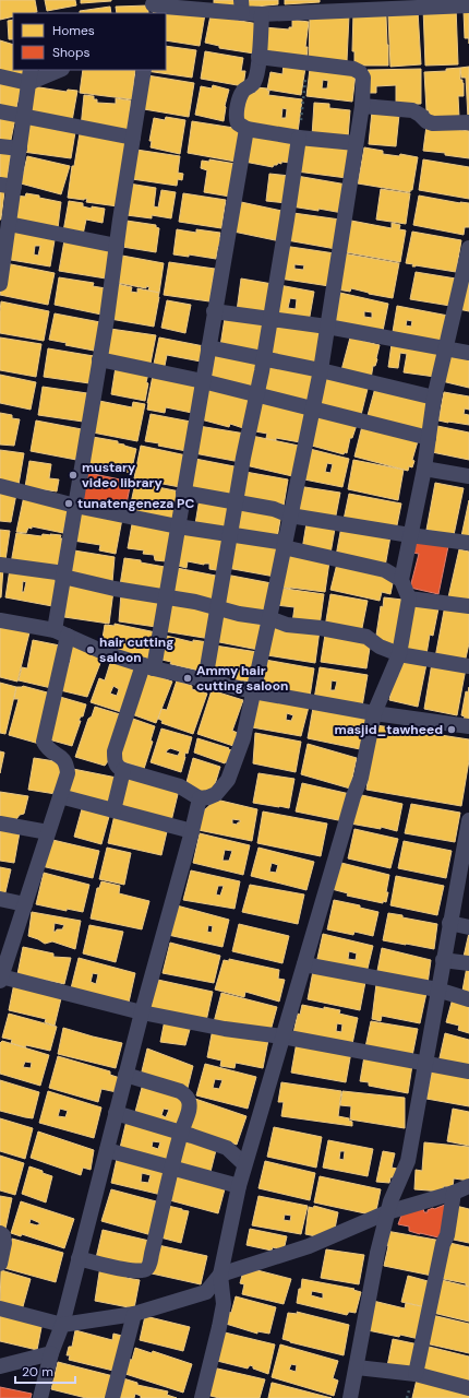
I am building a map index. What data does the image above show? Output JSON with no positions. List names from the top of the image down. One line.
{"places":["mustary video library","tunatengeneza PC","hair cutting saloon","Ammy hair cutting saloon","masjid_tawheed"],"legend":["Homes","Shops"],"scale_bar":"20 m"}
